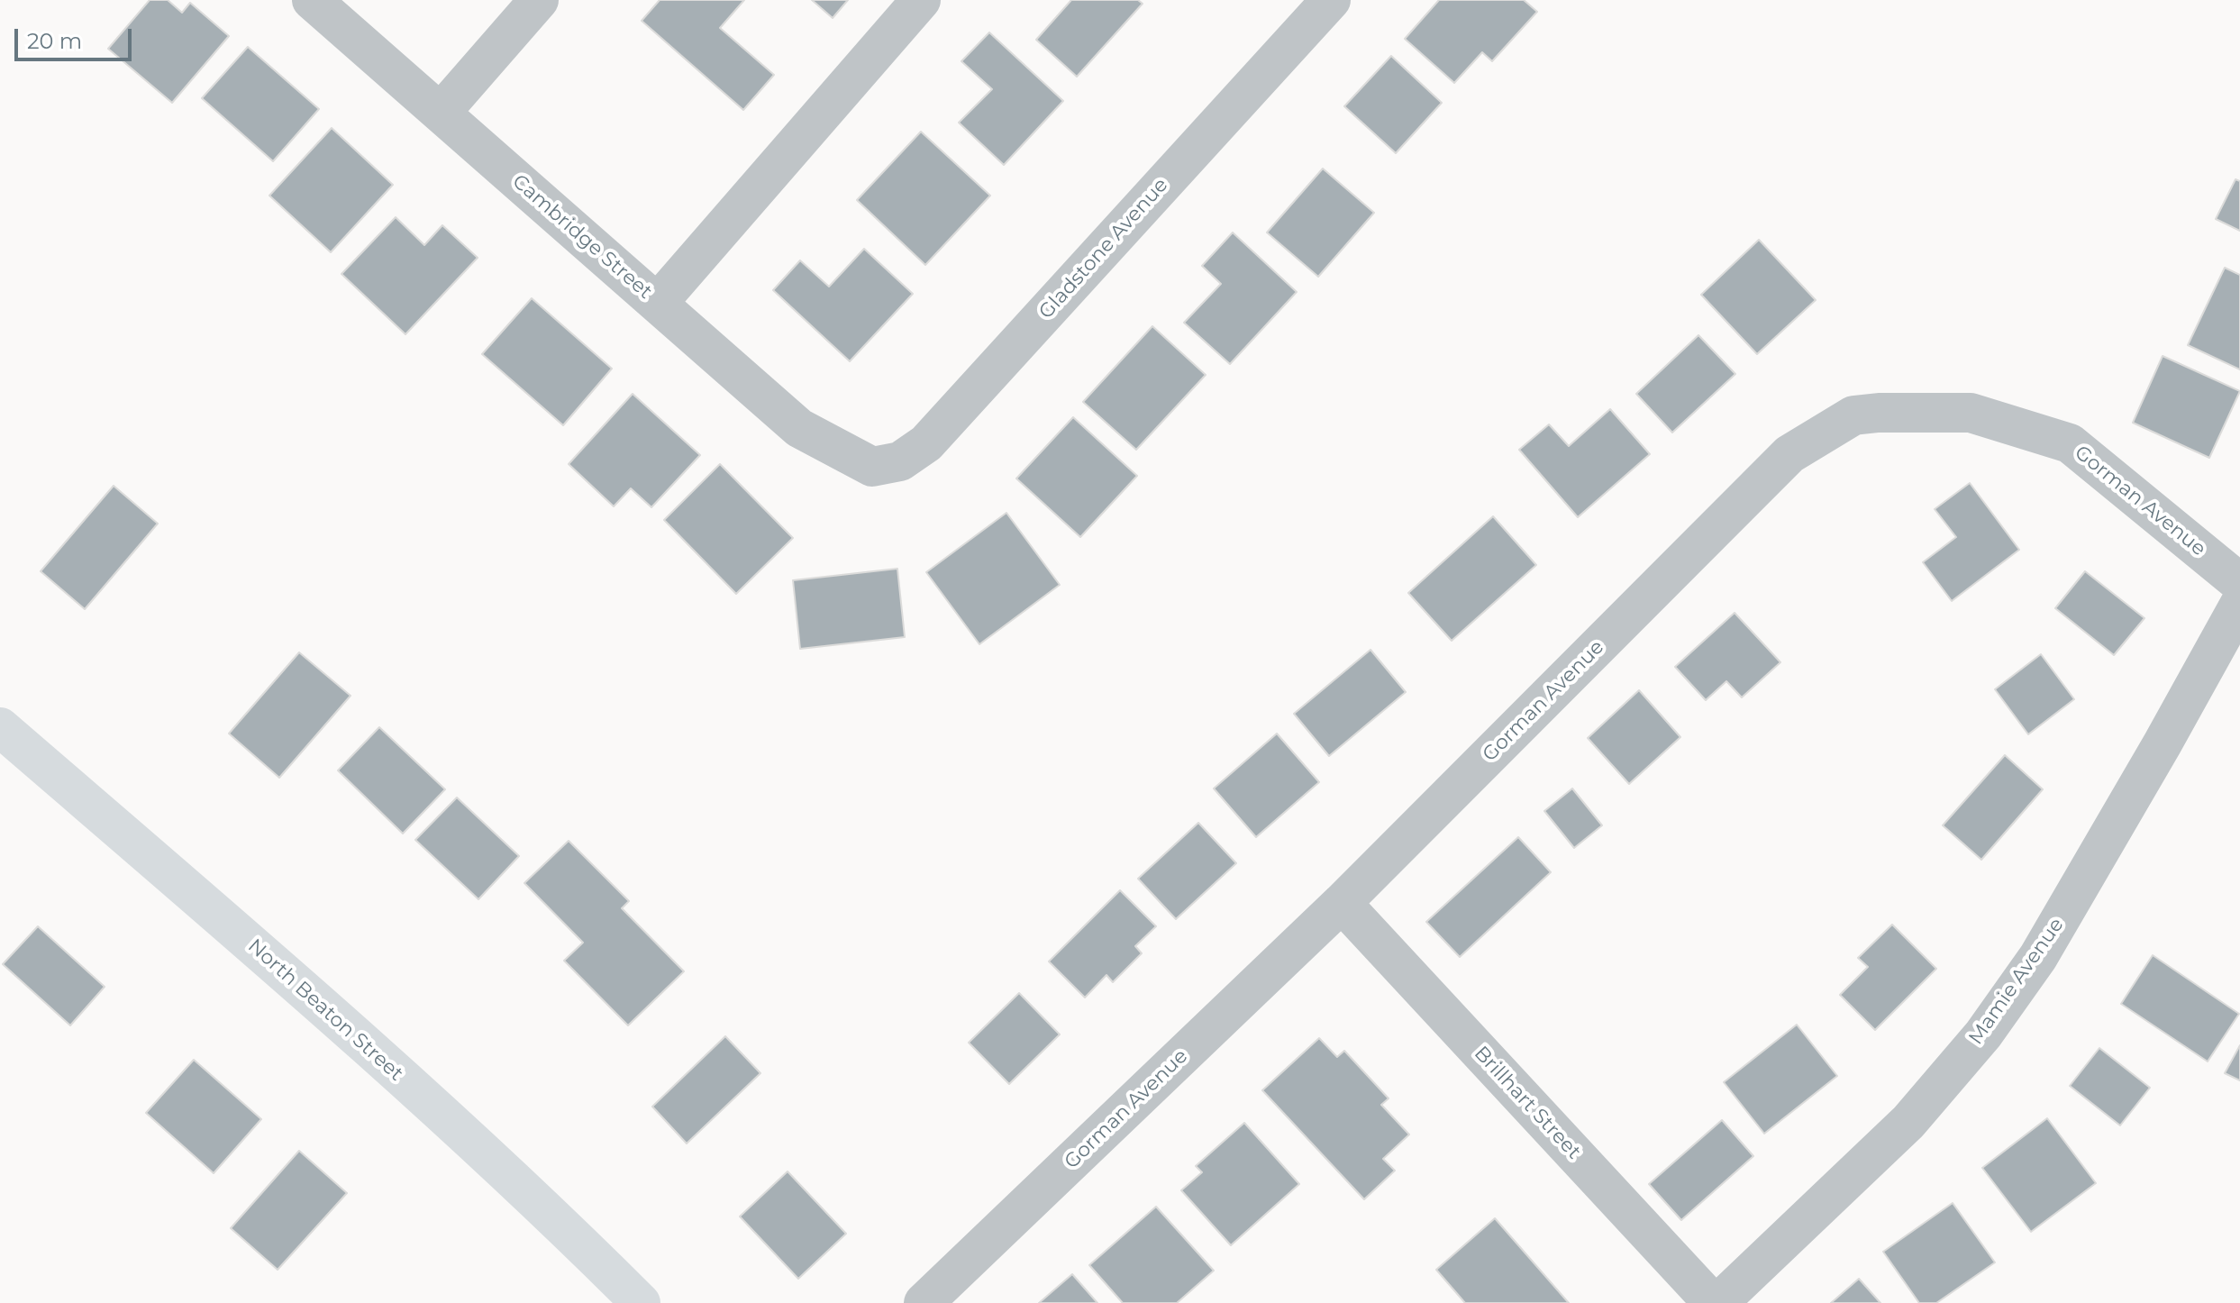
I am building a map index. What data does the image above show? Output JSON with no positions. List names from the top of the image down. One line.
{"streets":{"main road":["North Beaton Street"],"street":["Cambridge Street","Gladstone Avenue","Gorman Avenue","Mamie Avenue","Brillhart Street"]},"crossings":[["Cambridge Street","Gladstone Avenue"],["Gorman Avenue","Brillhart Street"]],"scale_bar":"20 m"}
